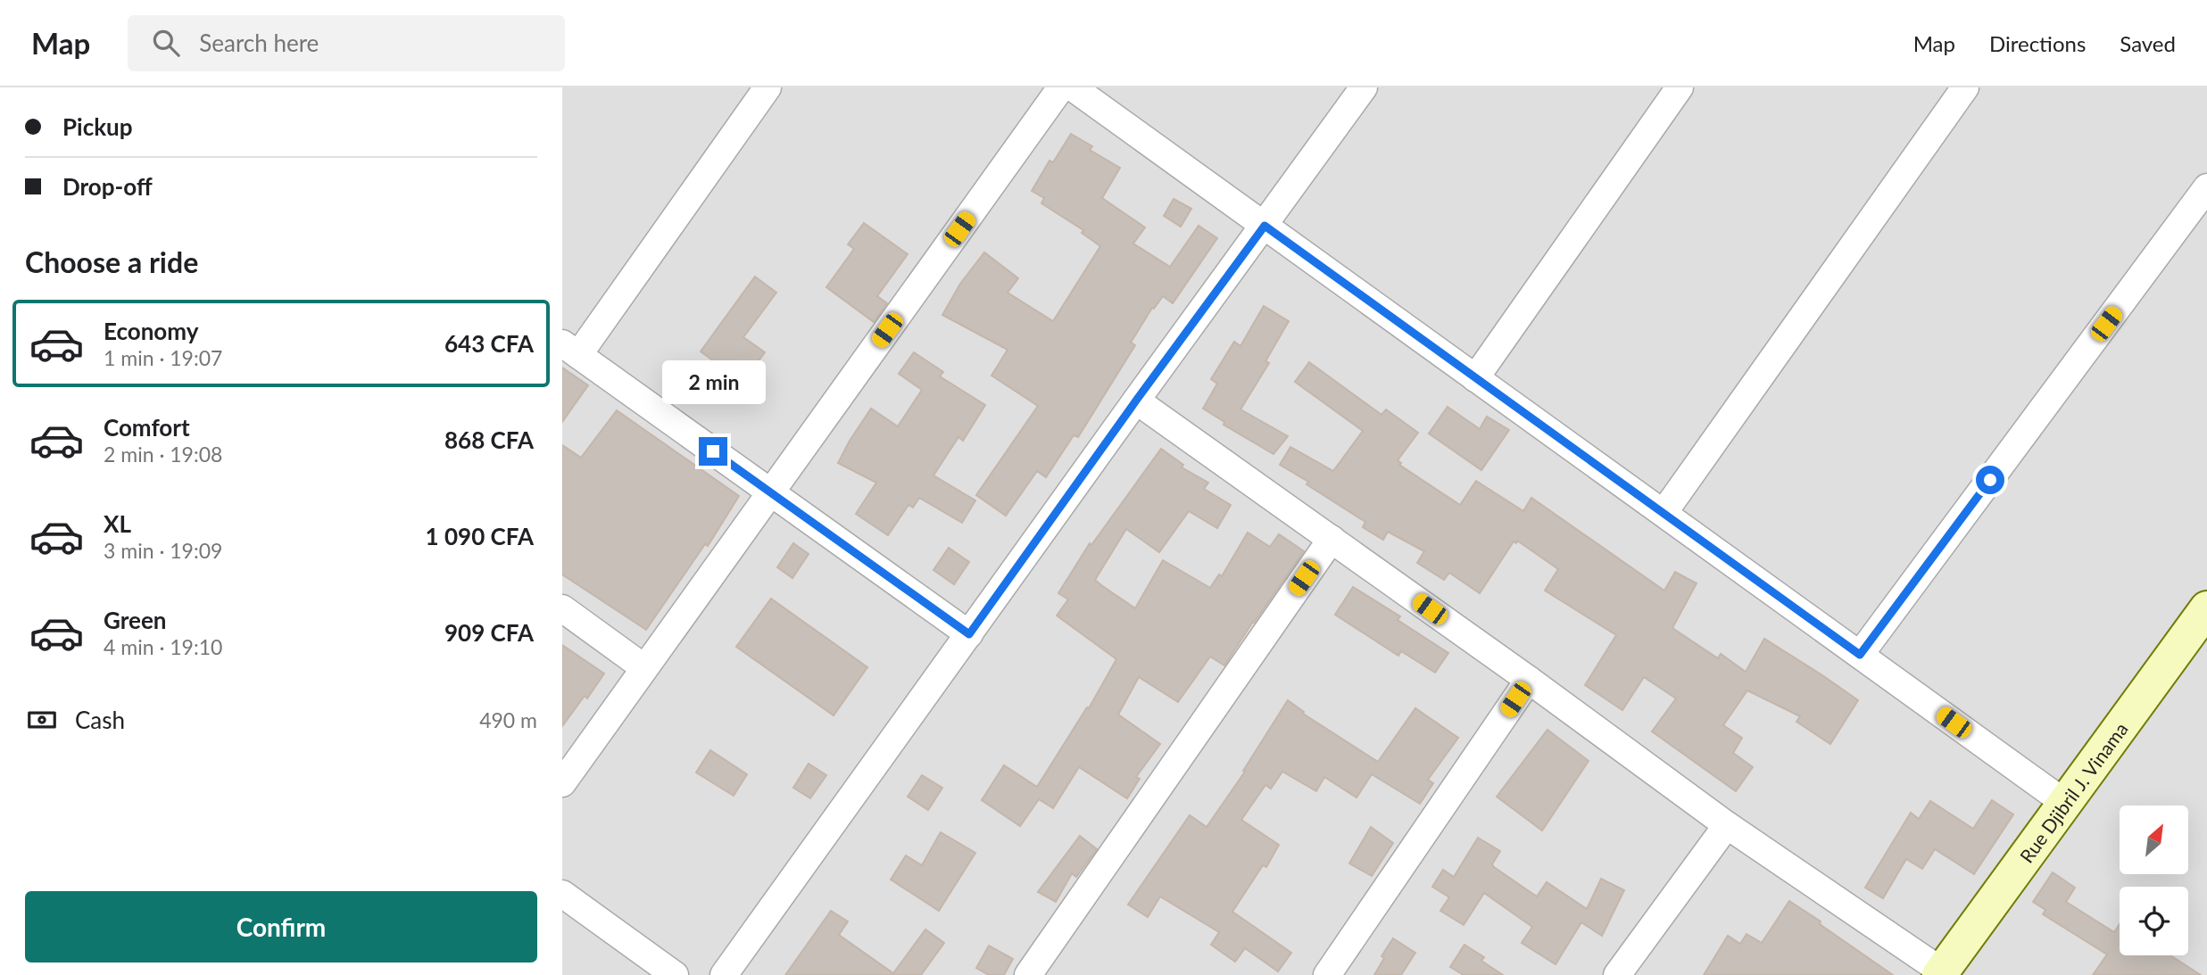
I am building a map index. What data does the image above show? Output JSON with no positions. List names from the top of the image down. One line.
{"streets":{"street":["Rue Djibril J. Vinama"]},"north":"top right","page":{"header":"Map","search":"Search here","nav":["Map","Directions","Saved"],"banner":["Pickup","Drop-off"],"heading":"Choose a ride","list":[{"name":"Economy","note":"1 min · 19:07","value":"643 CFA"},{"name":"Comfort","note":"2 min · 19:08","value":"868 CFA"},{"name":"XL","note":"3 min · 19:09","value":"1 090 CFA"},{"name":"Green","note":"4 min · 19:10","value":"909 CFA"}],"bubble":"2 min","pay":["Cash","490 m"],"buttons":"Confirm"}}
